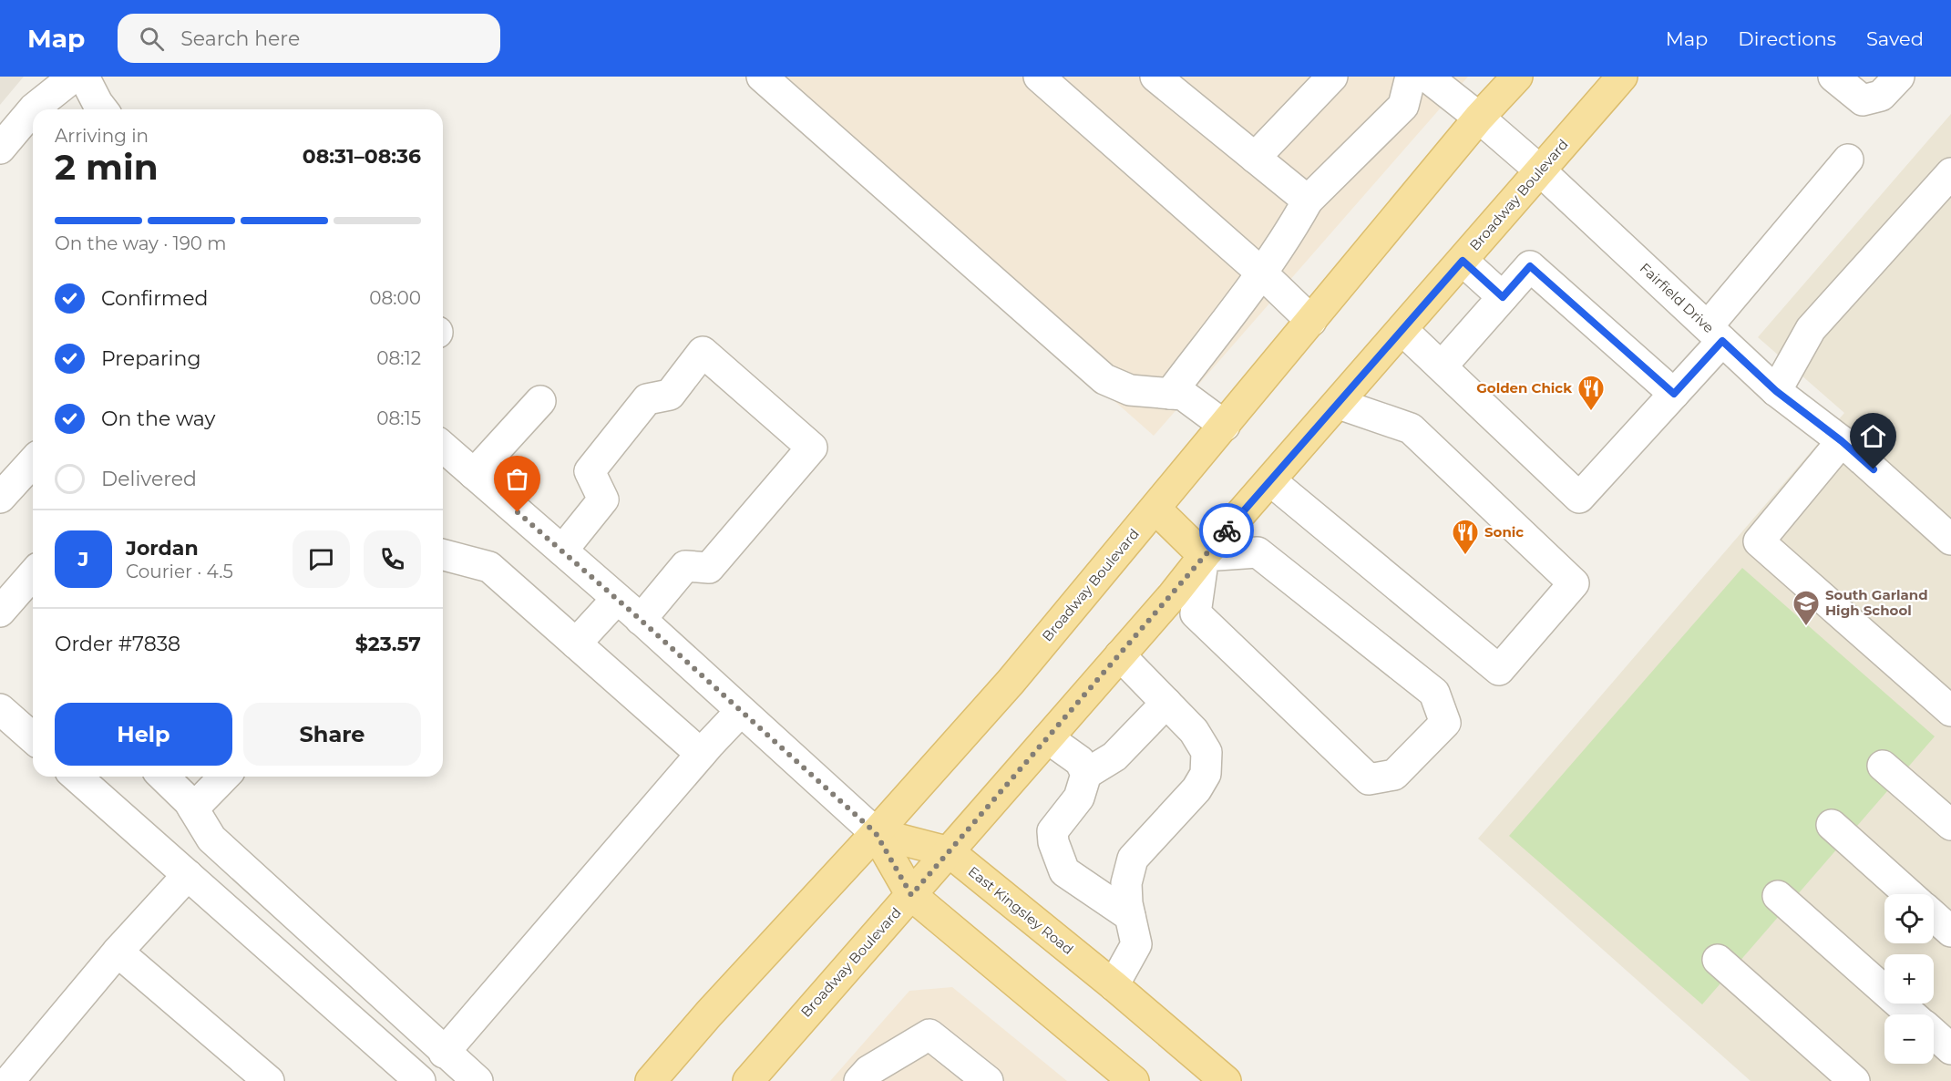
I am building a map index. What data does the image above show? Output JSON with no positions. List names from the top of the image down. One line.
{"streets":{"main road":["Broadway Boulevard","East Kingsley Road"],"street":["Fairfield Drive"]},"crossings":[["Broadway Boulevard","Fairfield Drive"],["Broadway Boulevard","East Kingsley Road"]],"places":{"restaurant":["Golden Chick","Sonic"],"school or university":["South Garland High School"]},"page":{"header":"Map","search":"Search here","nav":["Map","Directions","Saved"],"heading":["2 min","Arriving in","08:31–08:36"],"panel":["Jordan","Courier · 4.5","Order #7838","$23.57"],"bar":"On the way · 190 m","list":[["Confirmed","08:00"],["Preparing","08:12"],["On the way","08:15"],"Delivered"],"round":"J","buttons":["Help","Share"],"map_buttons":["+","−"]}}
